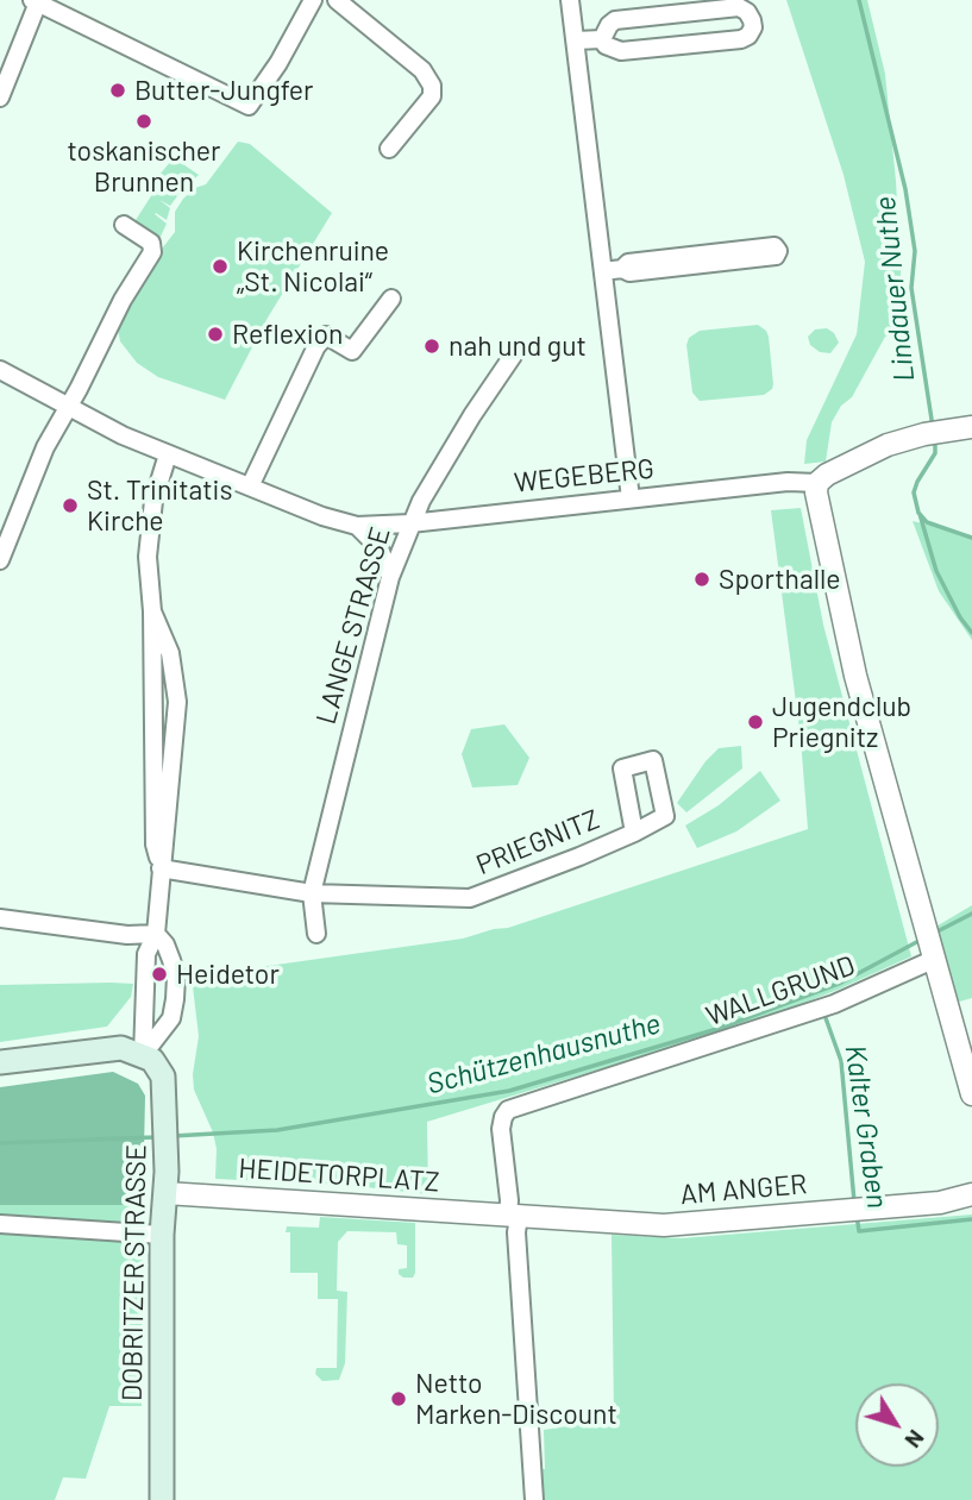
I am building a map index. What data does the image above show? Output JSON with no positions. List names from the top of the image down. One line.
{"streets":{"main road":["DOBRITZER STRASSE"],"street":["WEGEBERG","LANGE STRASSE","PRIEGNITZ","WALLGRUND","HEIDETORPLATZ","AM ANGER"]},"crossings":[["WEGEBERG","LANGE STRASSE"],["LANGE STRASSE","PRIEGNITZ"],["WALLGRUND","HEIDETORPLATZ"],["WALLGRUND","AM ANGER"],["HEIDETORPLATZ","AM ANGER"],["HEIDETORPLATZ","DOBRITZER STRASSE"]],"water":["Lindauer Nuthe","Schützenhausnuthe","Kalter Graben"],"places":["Butter-Jungfer","toskanischer Brunnen","Kirchenruine „St. Nicolai“","Reflexion","nah und gut","St. Trinitatis Kirche","Sporthalle","Jugendclub Priegnitz","Heidetor","Netto Marken-Discount"],"north":"bottom right"}
